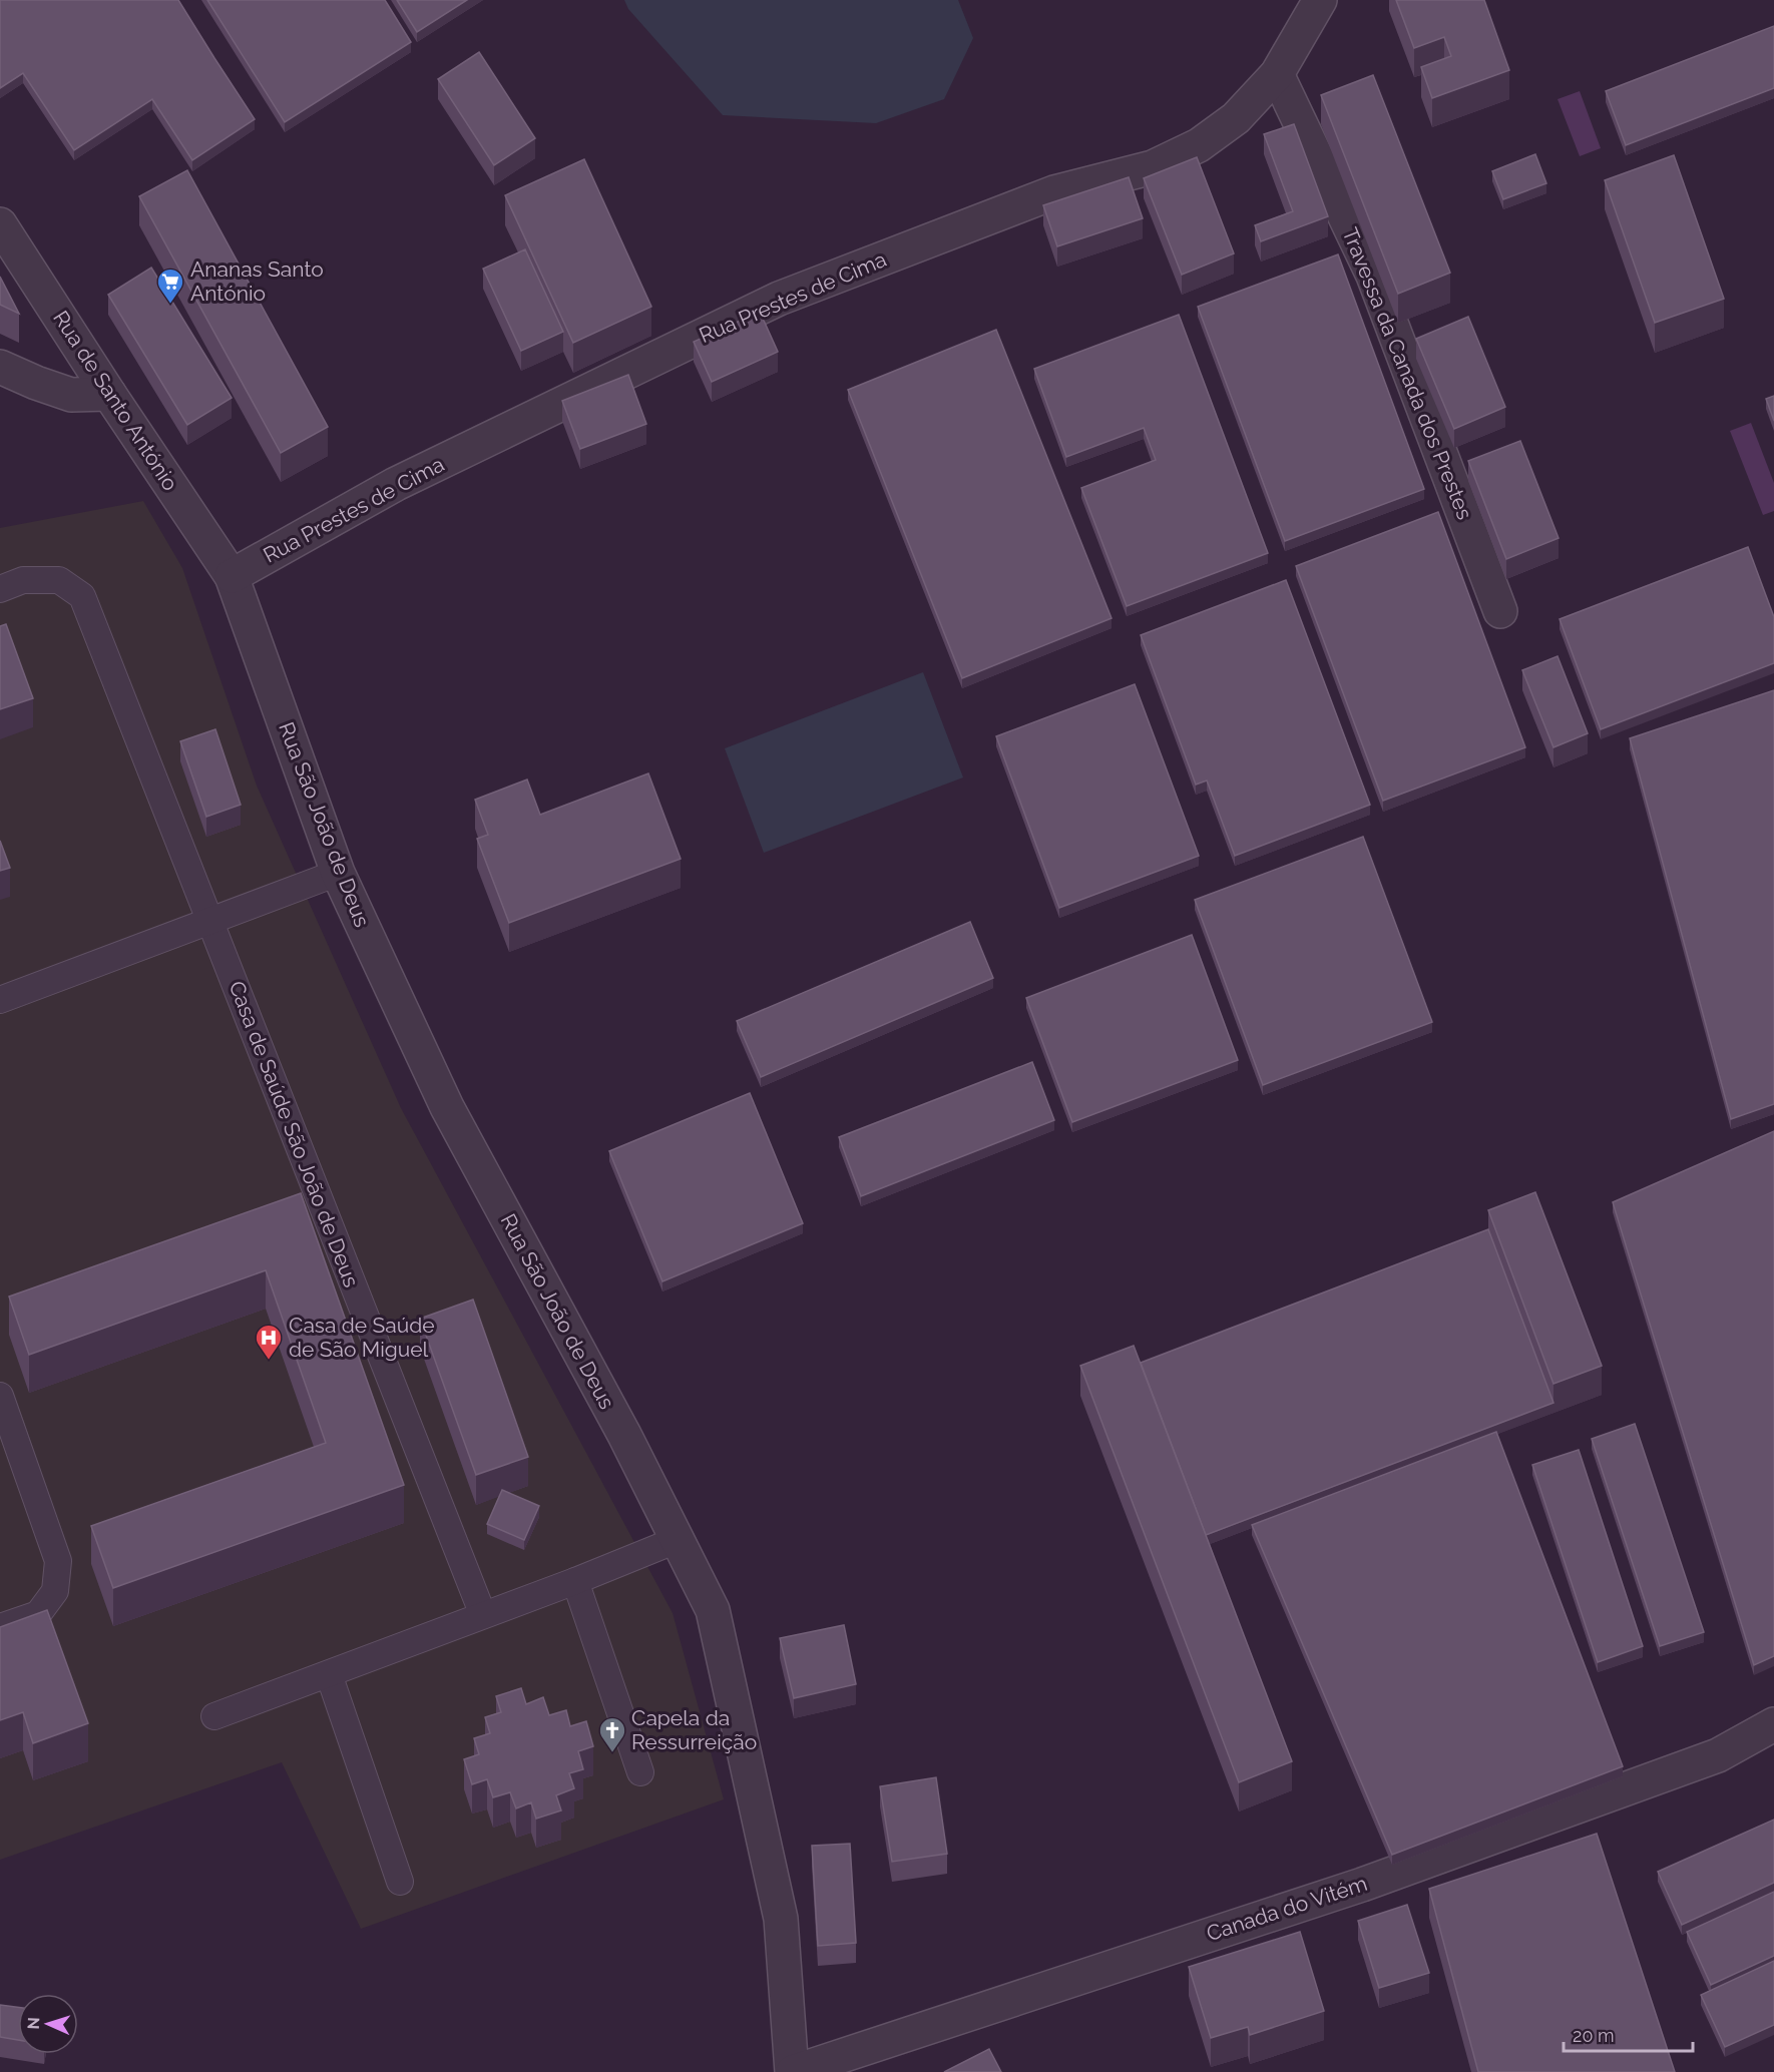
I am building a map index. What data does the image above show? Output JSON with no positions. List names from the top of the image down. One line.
{"streets":{"street":["Rua Prestes de Cima","Travessa da Canada dos Prestes","Rua de Santo António","Rua São João de Deus","Canada do Vitém"],"lane":["Casa de Saúde São João de Deus"]},"crossings":[["Rua Prestes de Cima","Travessa da Canada dos Prestes"],["Rua Prestes de Cima","Rua de Santo António"],["Rua Prestes de Cima","Rua São João de Deus"],["Rua de Santo António","Rua São João de Deus"],["Rua São João de Deus","Canada do Vitém"]],"places":{"supermarket":["Ananas Santo António"],"hospital":["Casa de Saúde de São Miguel"],"church":["Capela da Ressurreição"]},"scale_bar":"20 m","north":"left"}
